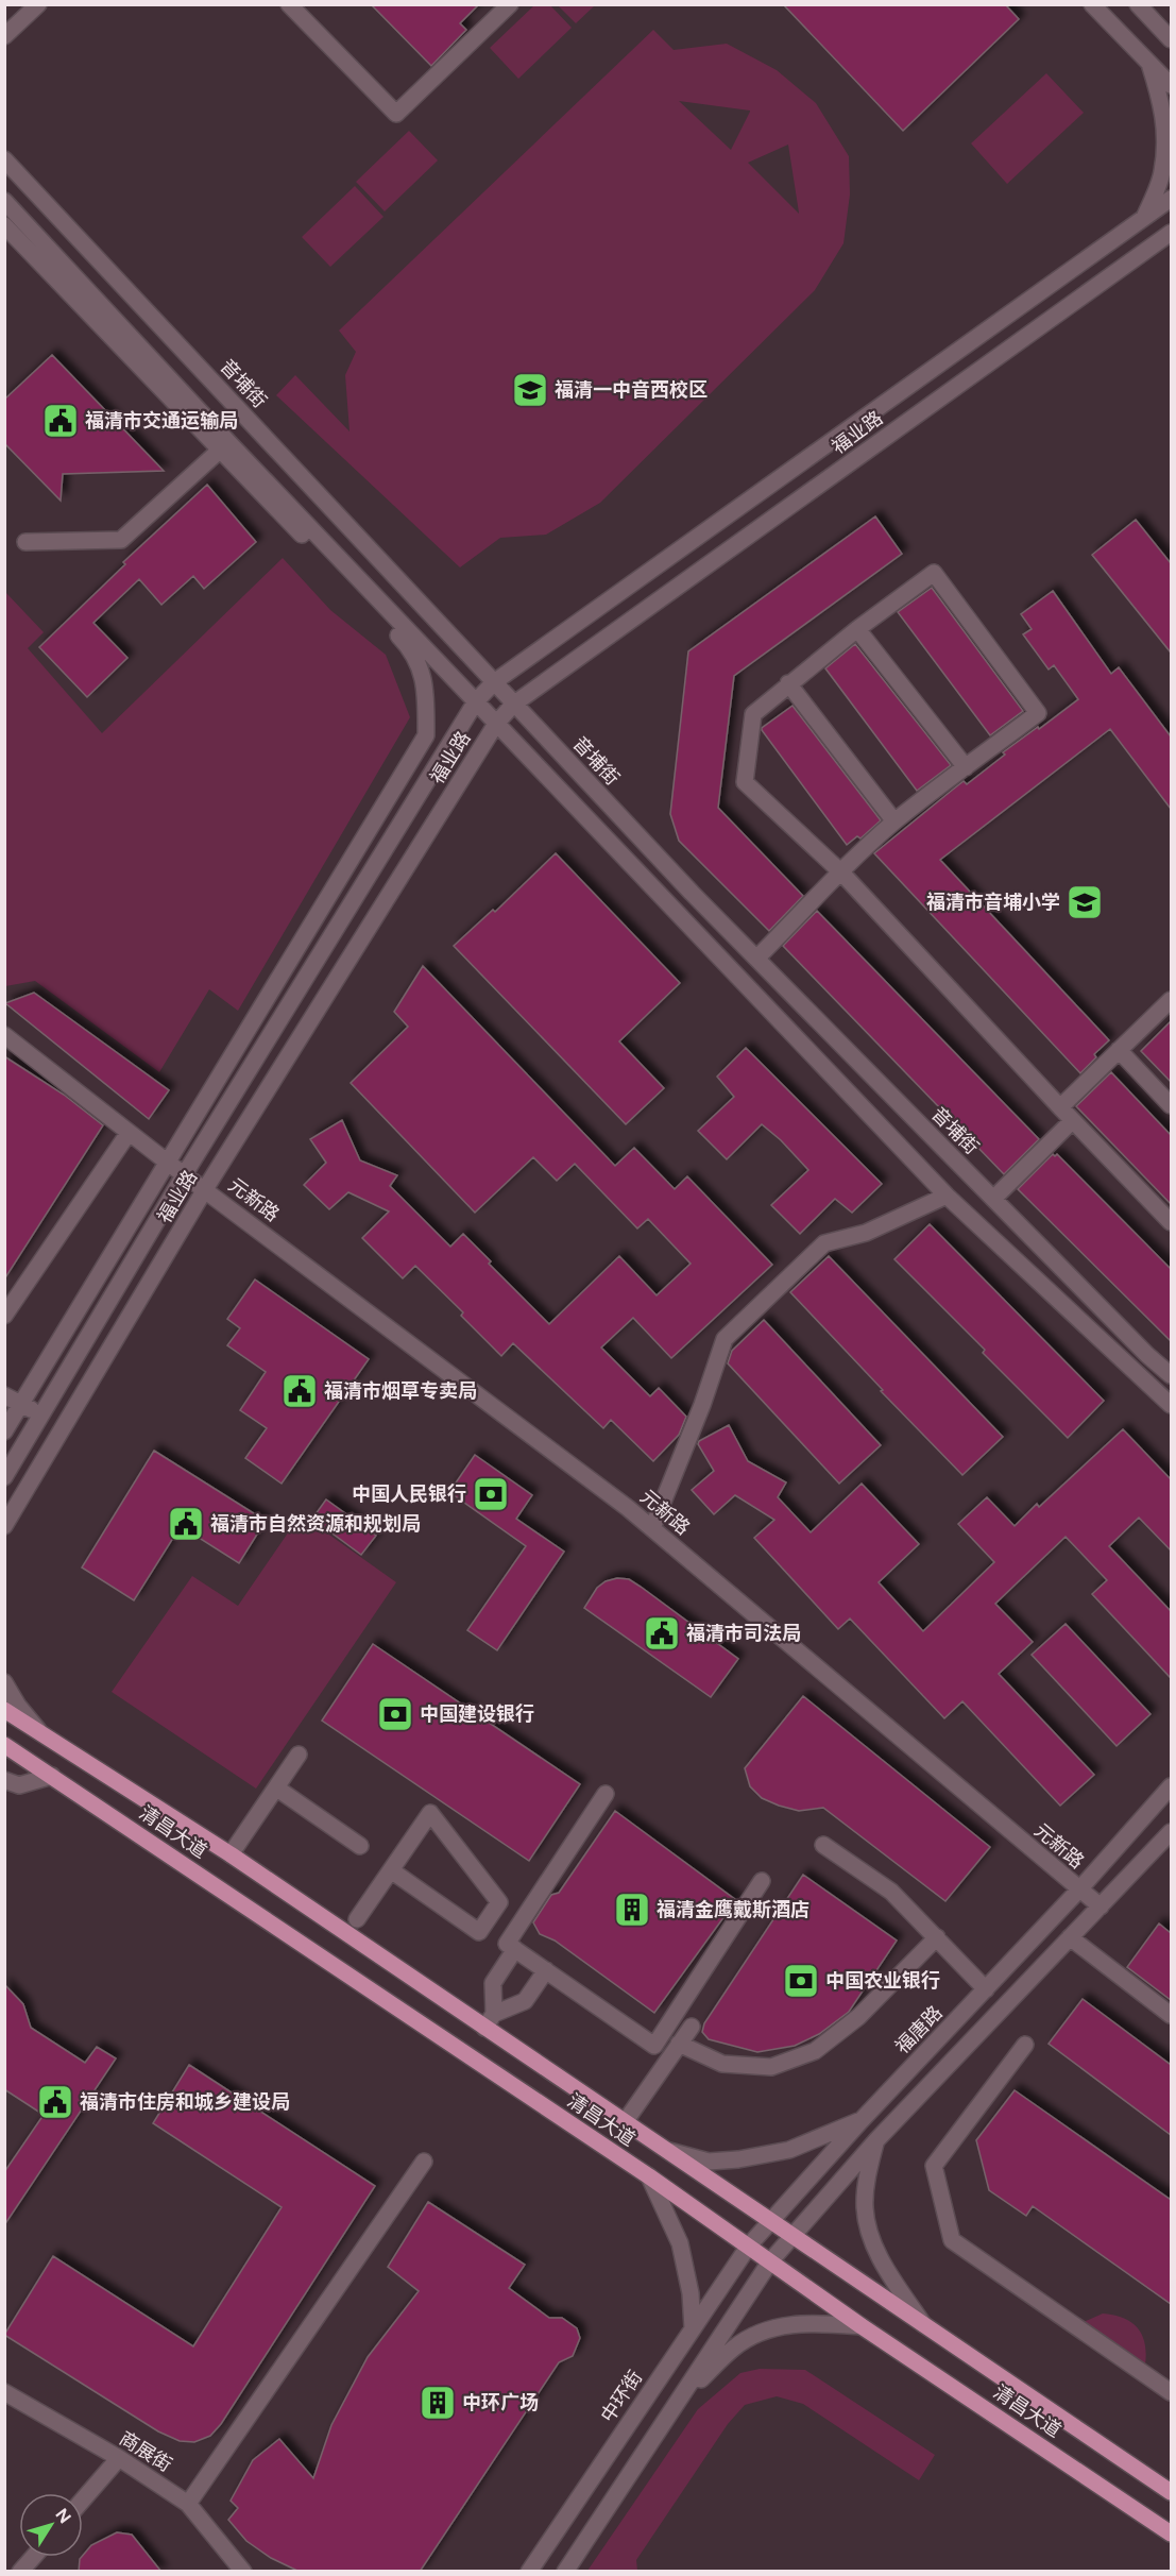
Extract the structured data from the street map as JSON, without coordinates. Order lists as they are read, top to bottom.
{
  "streets": {
    "main road": ["清昌大道"],
    "street": [
      "音埔街",
      "福业路",
      "元新路",
      "福唐路",
      "中环街",
      "商展街"
    ]
  },
  "crossings": [
    ["音埔街", "福业路"],
    ["福业路", "元新路"],
    ["元新路", "福唐路"],
    ["清昌大道", "福唐路"],
    ["清昌大道", "中环街"],
    ["福唐路", "中环街"]
  ],
  "places": {
    "school or university": ["福清一中音西校区", "福清市音埔小学"],
    "public building": [
      "福清市交通运输局",
      "福清市烟草专卖局",
      "福清市自然资源和规划局",
      "福清市司法局",
      "福清市住房和城乡建设局"
    ],
    "bank": ["中国人民银行", "中国建设银行", "中国农业银行"],
    "building": ["福清金鹰戴斯酒店", "中环广场"]
  },
  "north": "top right"
}
